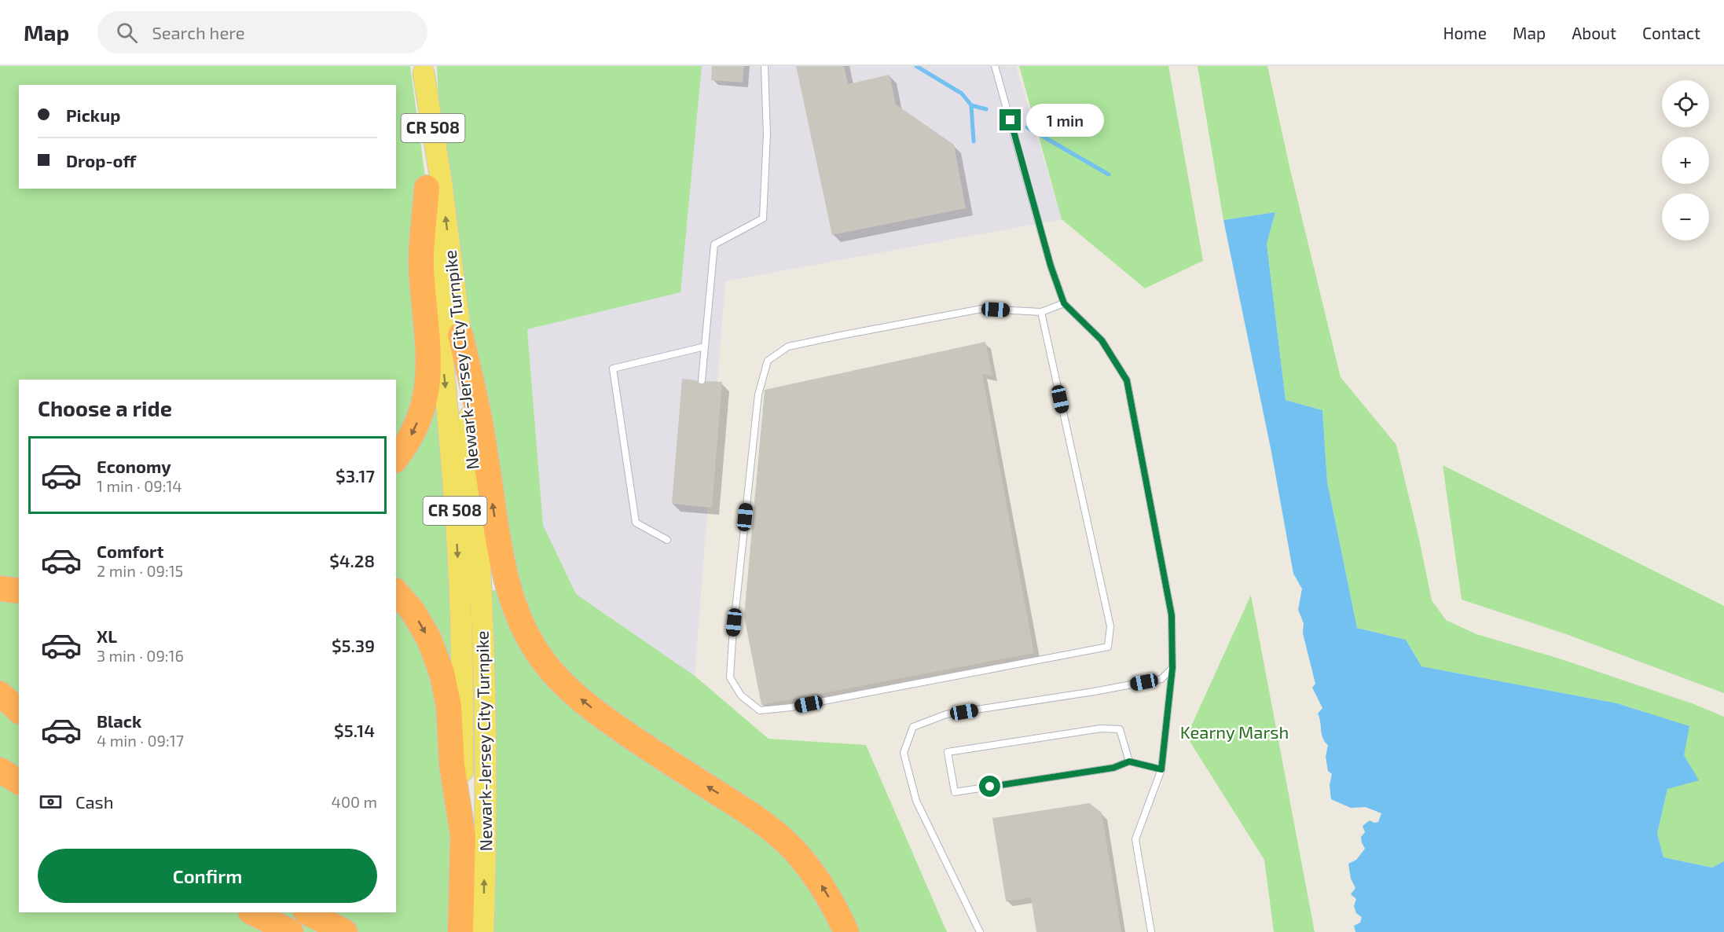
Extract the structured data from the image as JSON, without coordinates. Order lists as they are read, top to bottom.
{
  "streets": {
    "highway": ["CR 508", "Newark-Jersey City Turnpike"]
  },
  "parks": ["Kearny Marsh"],
  "page": {
    "header": "Map",
    "search": "Search here",
    "nav": [
      "Home",
      "Map",
      "About",
      "Contact"
    ],
    "map_buttons": ["+", "−"],
    "banner": ["Pickup", "Drop-off"],
    "bubble": "1 min",
    "heading": "Choose a ride",
    "list": [
      {
        "name": "Economy",
        "note": "1 min · 09:14",
        "value": "$3.17"
      },
      {
        "name": "Comfort",
        "note": "2 min · 09:15",
        "value": "$4.28"
      },
      {
        "name": "XL",
        "note": "3 min · 09:16",
        "value": "$5.39"
      },
      {
        "name": "Black",
        "note": "4 min · 09:17",
        "value": "$5.14"
      }
    ],
    "pay": ["Cash", "400 m"],
    "buttons": "Confirm"
  }
}
